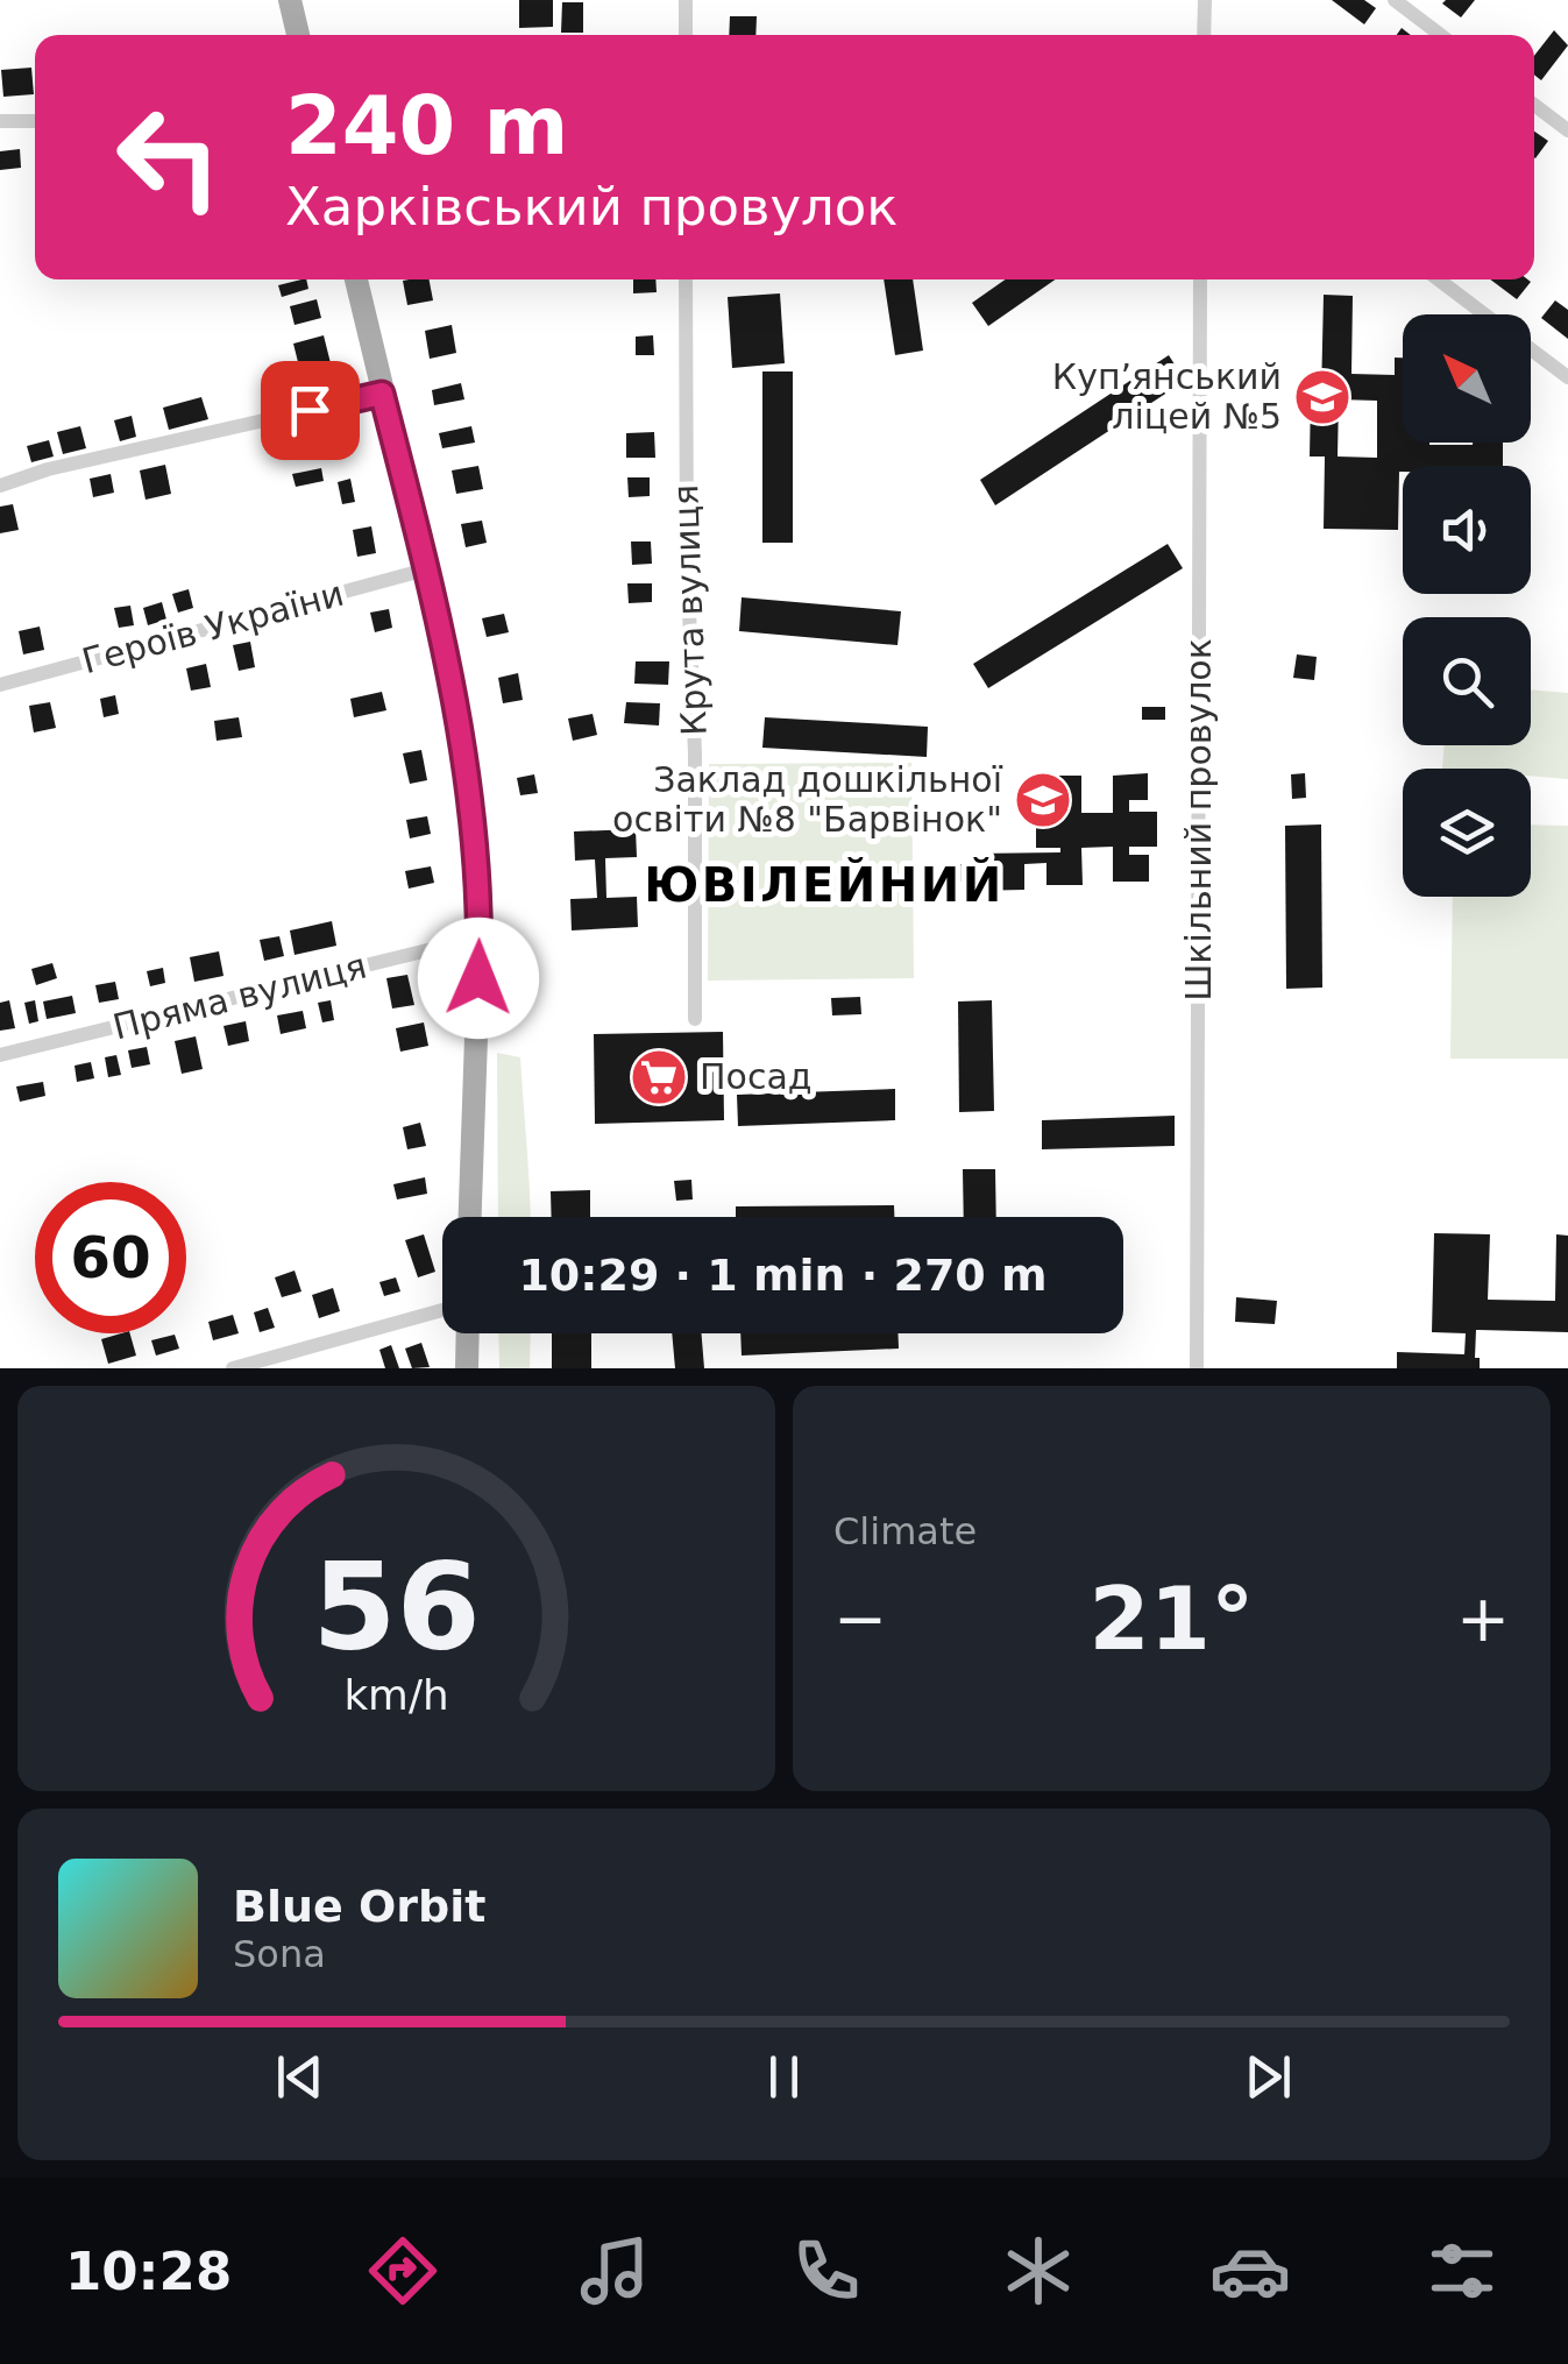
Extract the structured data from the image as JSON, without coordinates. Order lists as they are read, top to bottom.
{
  "streets": {
    "street": [
      "Крута вулиця",
      "Героїв України",
      "Шкільний провулок",
      "Пряма вулиця"
    ]
  },
  "districts": ["ЮВІЛЕЙНИЙ"],
  "places": {
    "school or university": ["Куп’янський ліцей №5", "Заклад дошкільної освіти №8 \"Барвінок\""],
    "supermarket": ["Посад"]
  },
  "north": "top left",
  "page": {
    "turn": ["240 m", "Харківський провулок"],
    "limit": "60",
    "trip": "10:29 · 1 min · 270 m",
    "tile": "Climate",
    "heat": ["−", "21°", "+"],
    "song": ["Blue Orbit", "Sona"],
    "tabs": "10:28",
    "gauge": ["56", "km/h"]
  }
}
